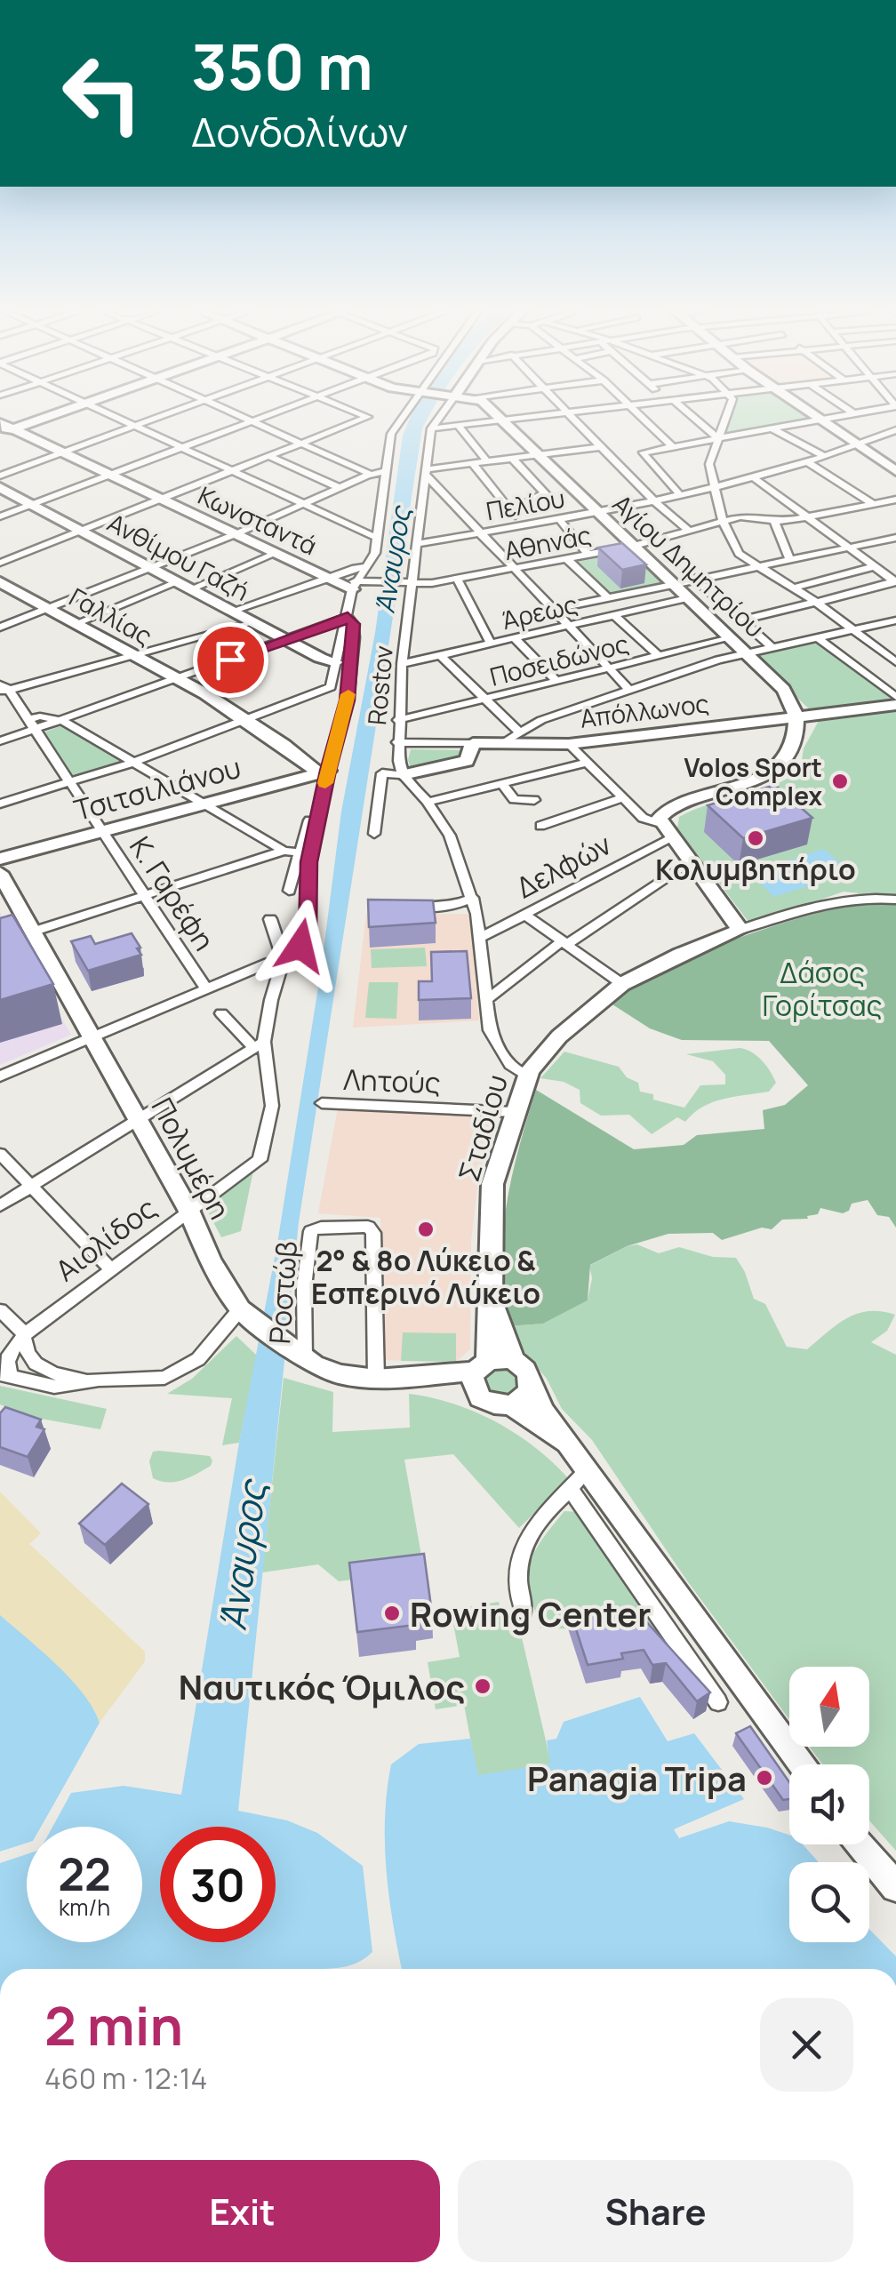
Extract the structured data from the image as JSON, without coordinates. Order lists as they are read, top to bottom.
{
  "streets": {
    "street": [
      "Πελίου",
      "Κωνσταντά",
      "Αθηνάς",
      "Ανθίμου Γαζή",
      "Αγίου Δημητρίου",
      "Άρεως",
      "Γαλλίας",
      "Ποσειδώνος",
      "Rostov",
      "Απόλλωνος",
      "Τσιτσιλιάνου",
      "Δελφών",
      "Κ. Γαρέφη",
      "Λητούς",
      "Σταδίου",
      "Πολυμέρη",
      "Αιολίδος",
      "Ροστώβ"
    ]
  },
  "crossings": [
    ["Πελίου", "Αγίου Δημητρίου"],
    ["Πελίου", "Rostov"],
    ["Κωνσταντά", "Αθηνάς"],
    ["Αθηνάς", "Αγίου Δημητρίου"],
    ["Αθηνάς", "Rostov"],
    ["Αγίου Δημητρίου", "Άρεως"],
    ["Αγίου Δημητρίου", "Ποσειδώνος"],
    ["Αγίου Δημητρίου", "Απόλλωνος"],
    ["Άρεως", "Rostov"],
    ["Γαλλίας", "Τσιτσιλιάνου"],
    ["Ποσειδώνος", "Rostov"],
    ["Rostov", "Απόλλωνος"],
    ["Τσιτσιλιάνου", "Κ. Γαρέφη"],
    ["Λητούς", "Σταδίου"],
    ["Σταδίου", "Πολυμέρη"],
    ["Πολυμέρη", "Αιολίδος"],
    ["Πολυμέρη", "Ροστώβ"]
  ],
  "water": ["Άναυρος"],
  "parks": ["Δάσος Γορίτσας"],
  "places": [
    "Volos Sport Complex",
    "Κολυμβητήριο",
    "2° & 8ο Λύκειο & Εσπερινό Λύκειο",
    "Rowing Center",
    "Ναυτικός Όμιλος",
    "Panagia Tripa"
  ],
  "north": "top",
  "page": {
    "turn": ["350 m", "Δονδολίνων"],
    "speed": "22 km/h",
    "limit": "30",
    "heading": ["2 min", "460 m · 12:14"],
    "buttons": ["Exit", "Share"]
  }
}
